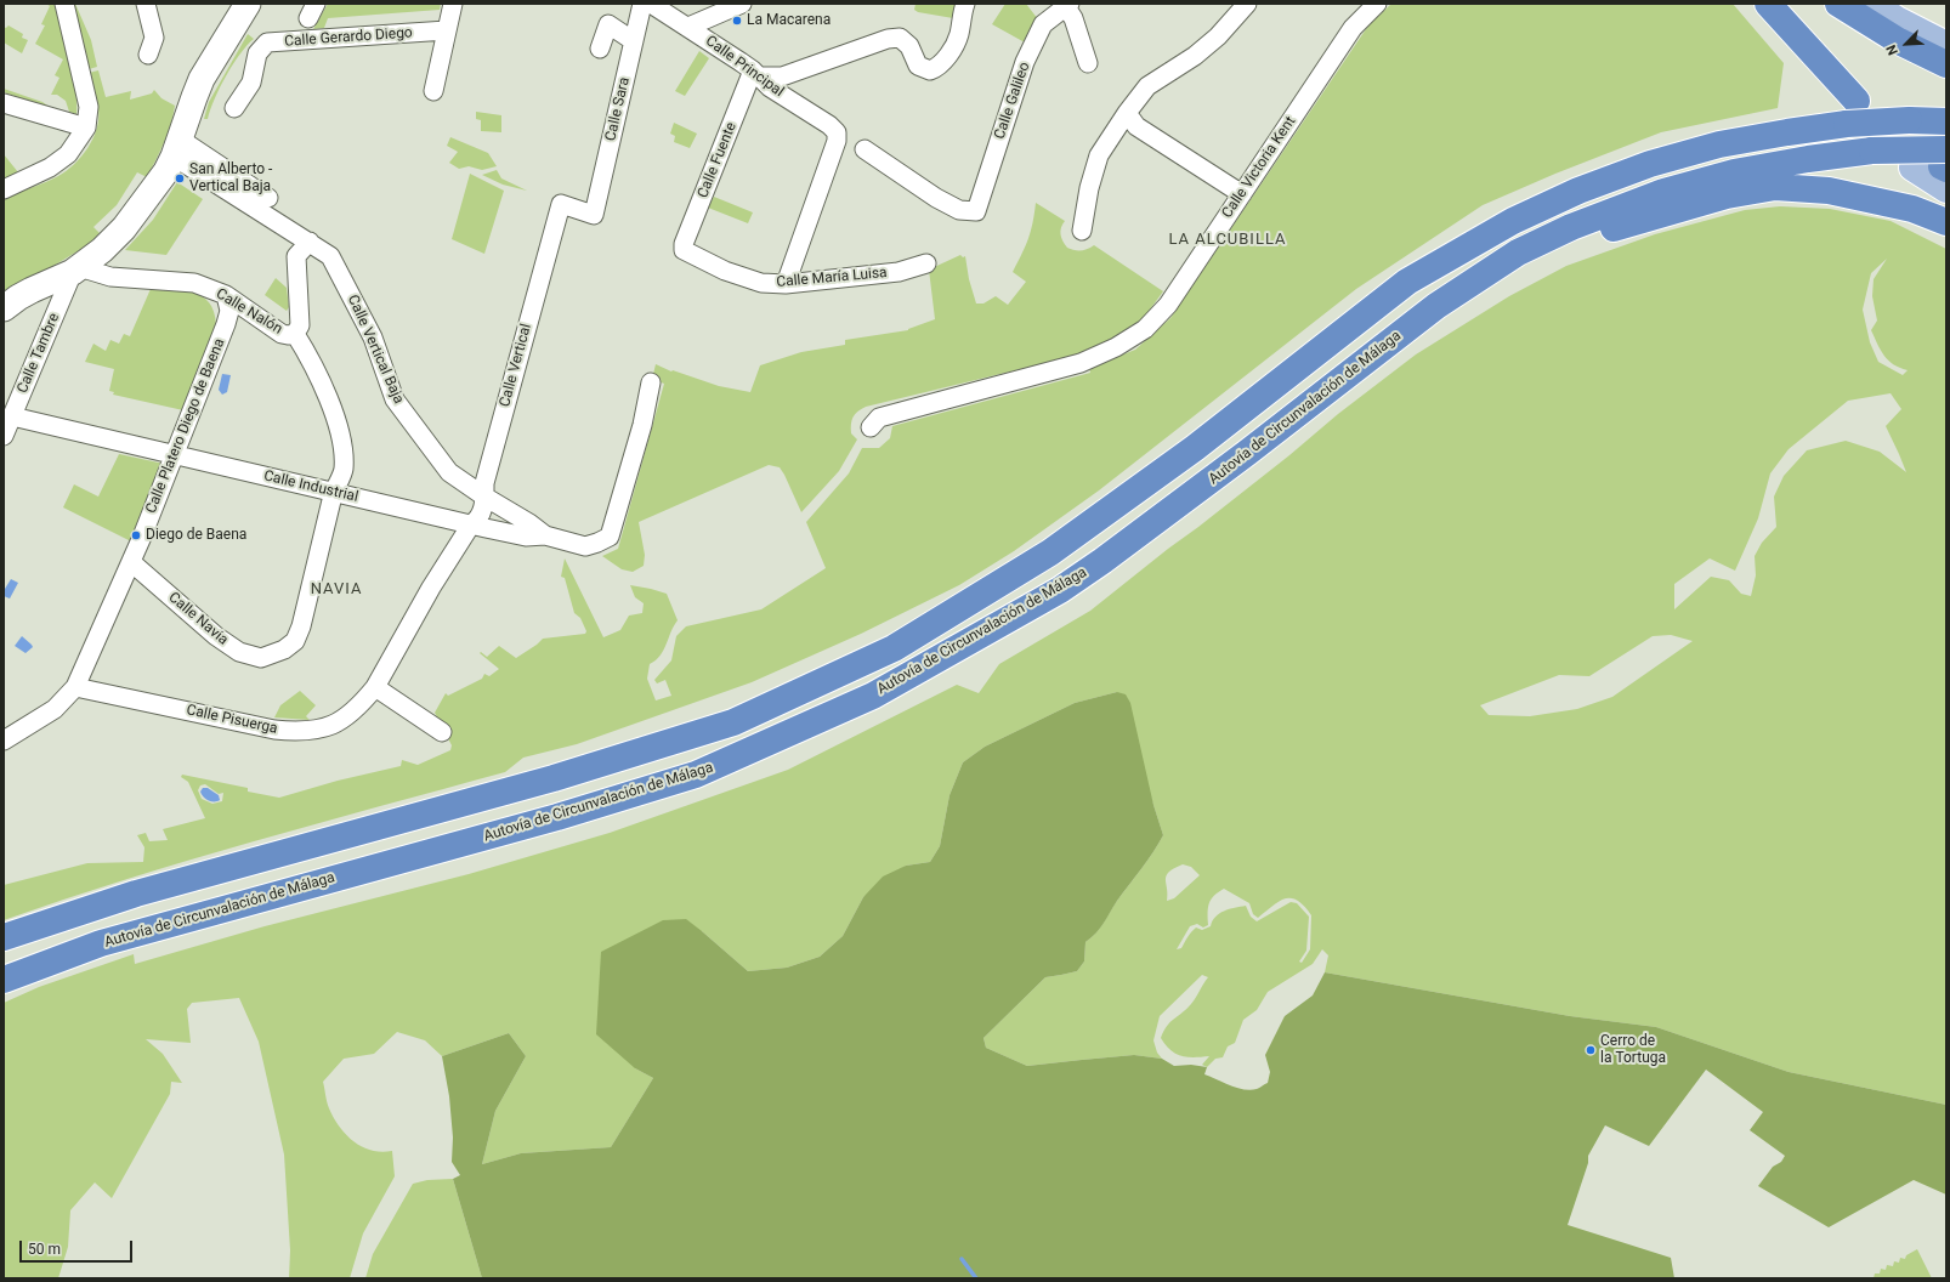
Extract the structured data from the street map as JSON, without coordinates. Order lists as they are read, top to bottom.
{
  "streets": {
    "highway": ["Autovía de Circunvalación de Málaga"],
    "street": [
      "Calle Gerardo Diego",
      "Calle Principal",
      "Calle Galileo",
      "Calle Sara",
      "Calle Fuente",
      "Calle Victoria Kent",
      "Calle María Luisa",
      "Calle Nalón",
      "Calle Vertical Baja",
      "Calle Tambre",
      "Calle Vertical",
      "Calle Platero Diego de Baena",
      "Calle Industrial",
      "Calle Navia",
      "Calle Pisuerga"
    ]
  },
  "crossings": [
    ["Calle Principal", "Calle Fuente"],
    ["Calle Principal", "Calle María Luisa"],
    ["Calle Sara", "Calle Vertical"],
    ["Calle Fuente", "Calle María Luisa"],
    ["Calle Nalón", "Calle Vertical Baja"],
    ["Calle Nalón", "Calle Tambre"],
    ["Calle Nalón", "Calle Platero Diego de Baena"],
    ["Calle Nalón", "Calle Navia"],
    ["Calle Vertical Baja", "Calle Vertical"],
    ["Calle Vertical Baja", "Calle Industrial"],
    ["Calle Tambre", "Calle Industrial"],
    ["Calle Vertical", "Calle Industrial"],
    ["Calle Vertical", "Calle Pisuerga"],
    ["Calle Platero Diego de Baena", "Calle Industrial"],
    ["Calle Platero Diego de Baena", "Calle Navia"],
    ["Calle Platero Diego de Baena", "Calle Pisuerga"],
    ["Calle Industrial", "Calle Navia"],
    ["Calle Industrial", "Calle Pisuerga"]
  ],
  "districts": ["LA ALCUBILLA", "NAVIA"],
  "places": [
    "La Macarena",
    "San Alberto - Vertical Baja",
    "Diego de Baena",
    "Cerro de la Tortuga"
  ],
  "scale_bar": "50 m",
  "north": "bottom left"
}
